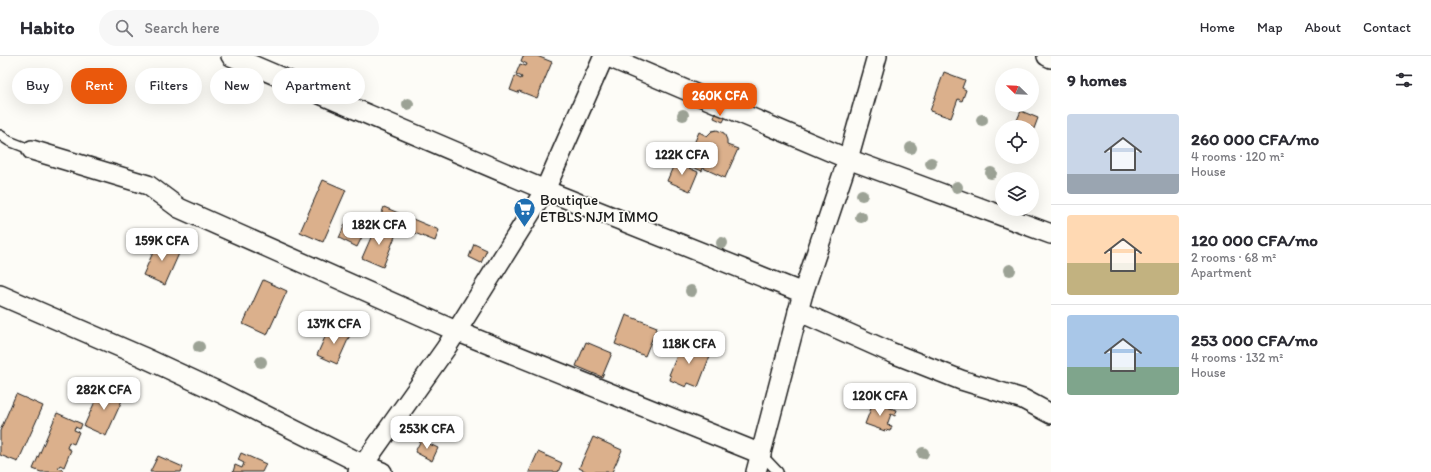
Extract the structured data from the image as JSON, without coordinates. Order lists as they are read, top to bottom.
{
  "places": {
    "supermarket": ["Boutique ETBLS NJM IMMO"]
  },
  "north": "top left",
  "page": {
    "header": "Habito",
    "search": "Search here",
    "nav": [
      "Home",
      "Map",
      "About",
      "Contact"
    ],
    "heading": "9 homes",
    "chip": [
      "Buy",
      "Rent",
      "Filters",
      "New",
      "Apartment"
    ],
    "price": [
      "260K CFA",
      "122K CFA",
      "182K CFA",
      "159K CFA",
      "137K CFA",
      "118K CFA",
      "282K CFA",
      "120K CFA",
      "253K CFA"
    ],
    "list": [
      {
        "name": "260 000 CFA/mo",
        "note": "4 rooms · 120 m² · House"
      },
      {
        "name": "120 000 CFA/mo",
        "note": "2 rooms · 68 m² · Apartment"
      },
      {
        "name": "253 000 CFA/mo",
        "note": "4 rooms · 132 m² · House"
      }
    ]
  }
}
